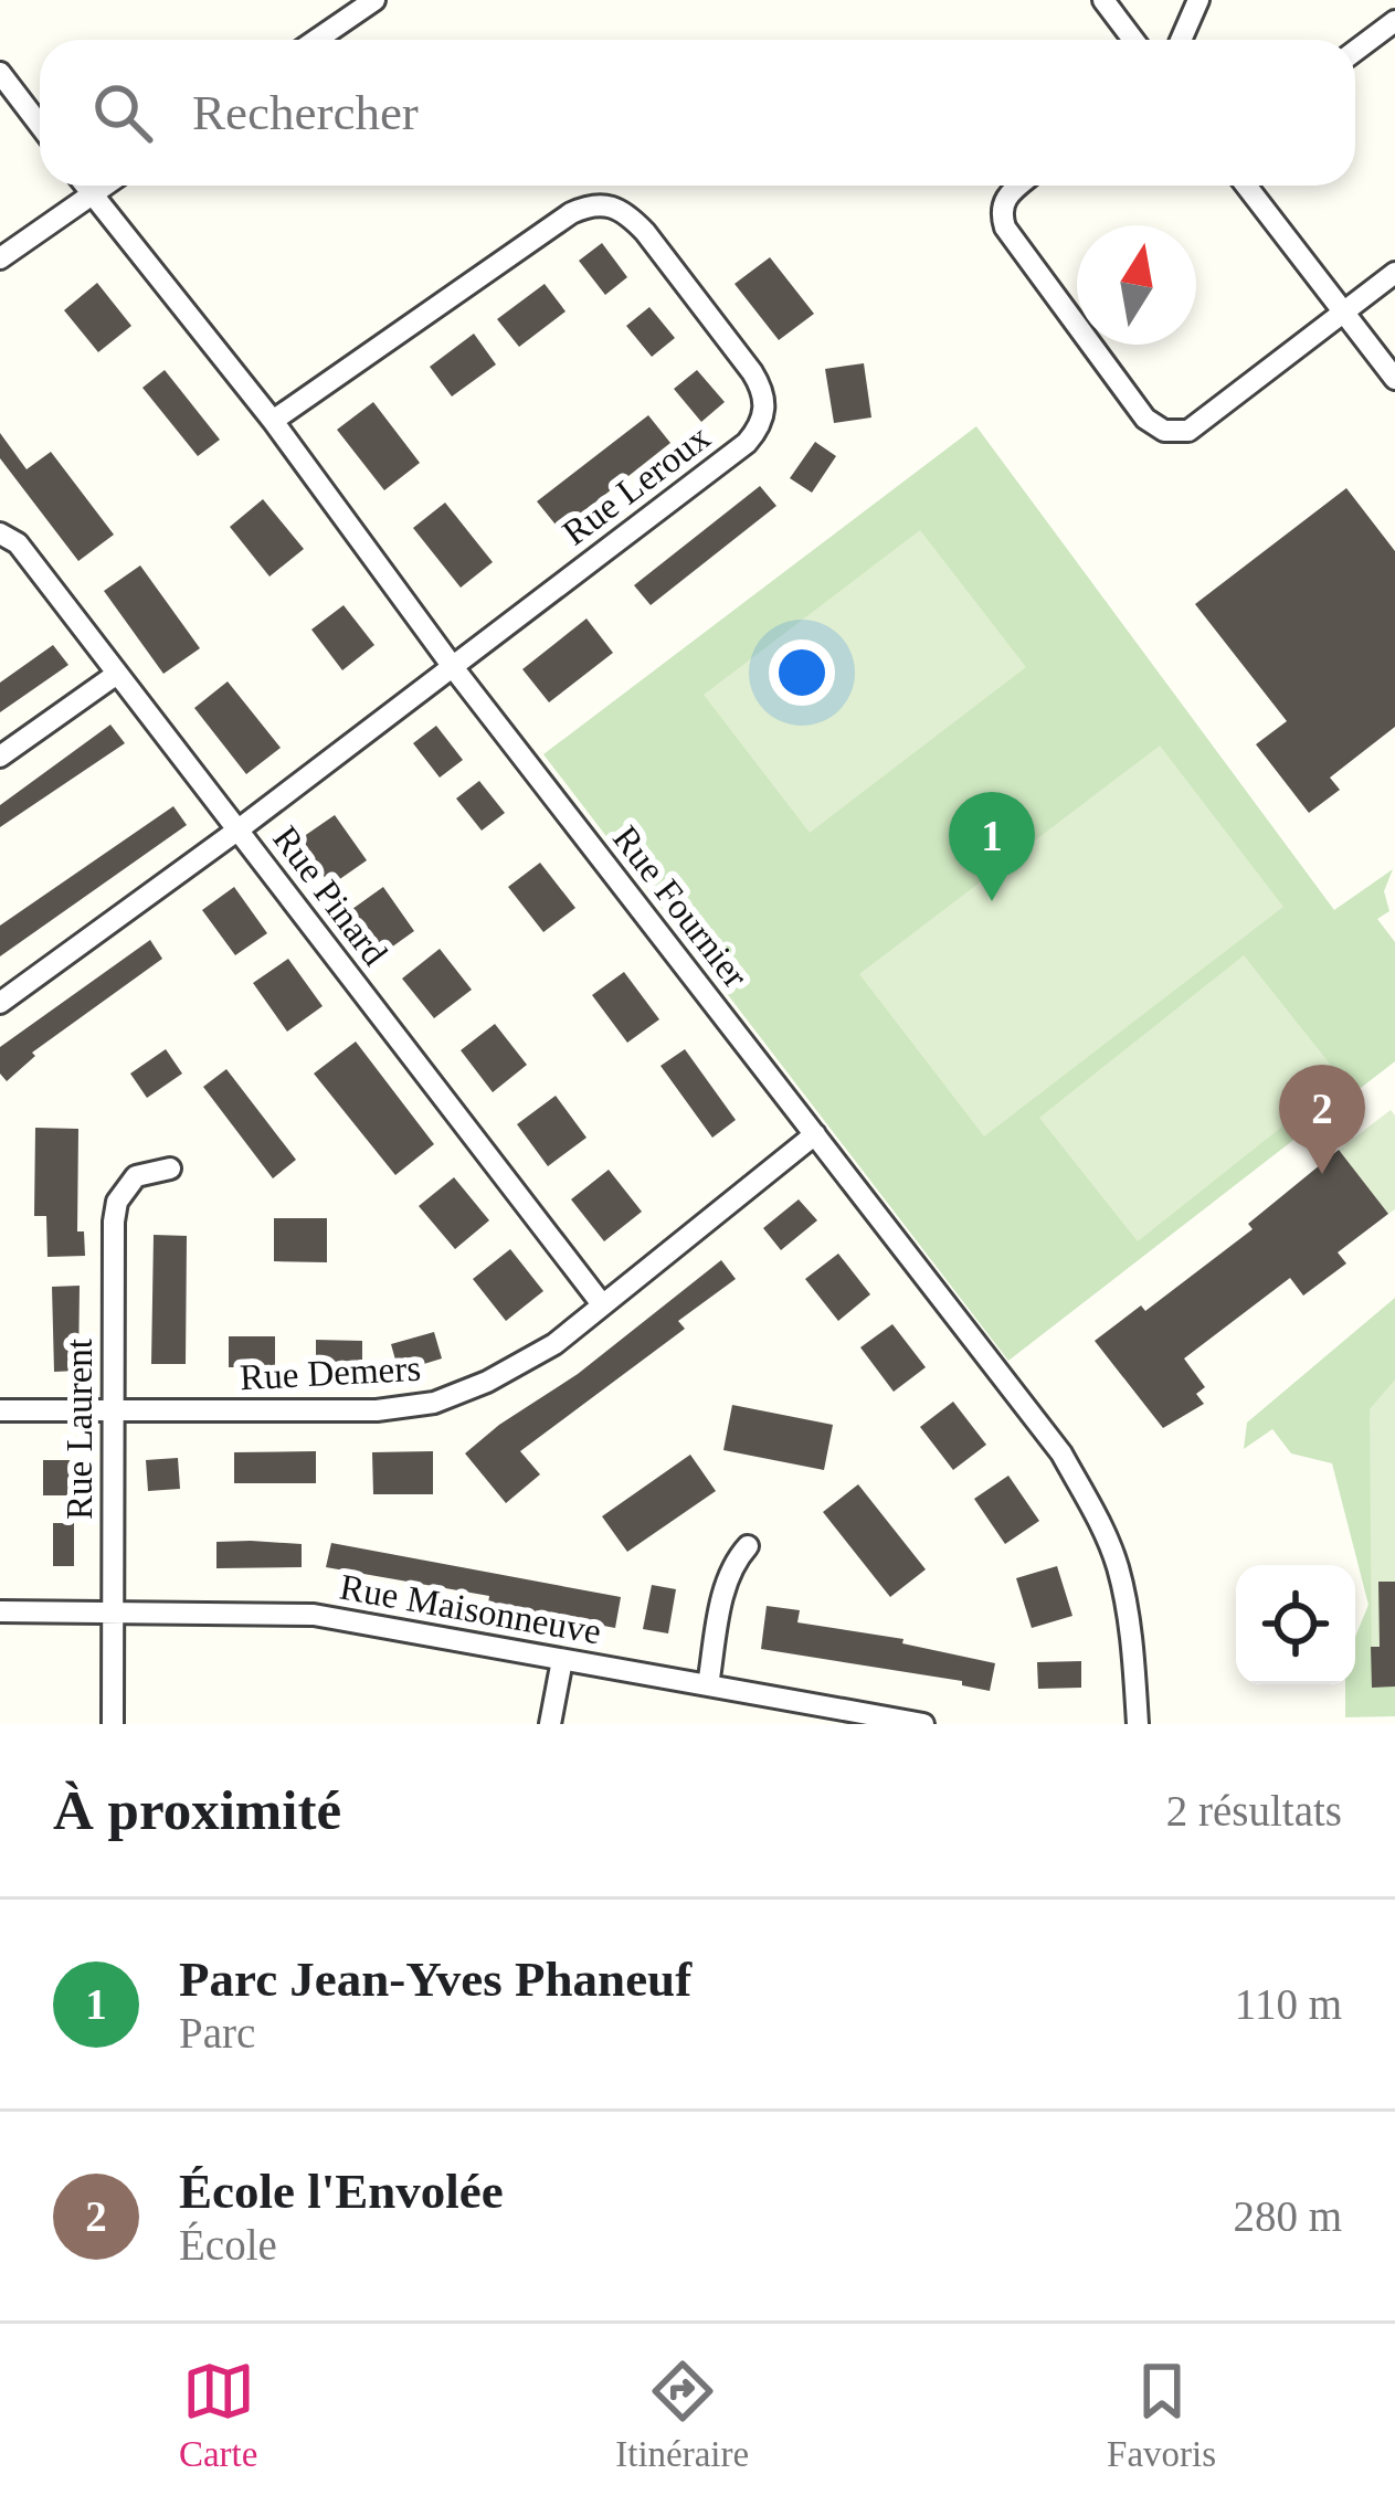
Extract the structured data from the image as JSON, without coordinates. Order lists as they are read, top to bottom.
{
  "streets": {
    "street": [
      "Rue Leroux",
      "Rue Pinard",
      "Rue Fournier",
      "Rue Demers",
      "Rue Laurent",
      "Rue Maisonneuve"
    ]
  },
  "crossings": [
    ["Rue Leroux", "Rue Pinard"],
    ["Rue Leroux", "Rue Fournier"],
    ["Rue Pinard", "Rue Demers"],
    ["Rue Fournier", "Rue Demers"],
    ["Rue Demers", "Rue Laurent"],
    ["Rue Laurent", "Rue Maisonneuve"]
  ],
  "north": "top",
  "page": {
    "search": "Rechercher",
    "pins": ["1", "2"],
    "heading": ["À proximité", "2 résultats"],
    "list": [
      {
        "mark": "1",
        "name": "Parc Jean-Yves Phaneuf",
        "note": "Parc",
        "value": "110 m"
      },
      {
        "mark": "2",
        "name": "École l'Envolée",
        "note": "École",
        "value": "280 m"
      }
    ],
    "nav": ["Carte", "Itinéraire", "Favoris"]
  }
}
